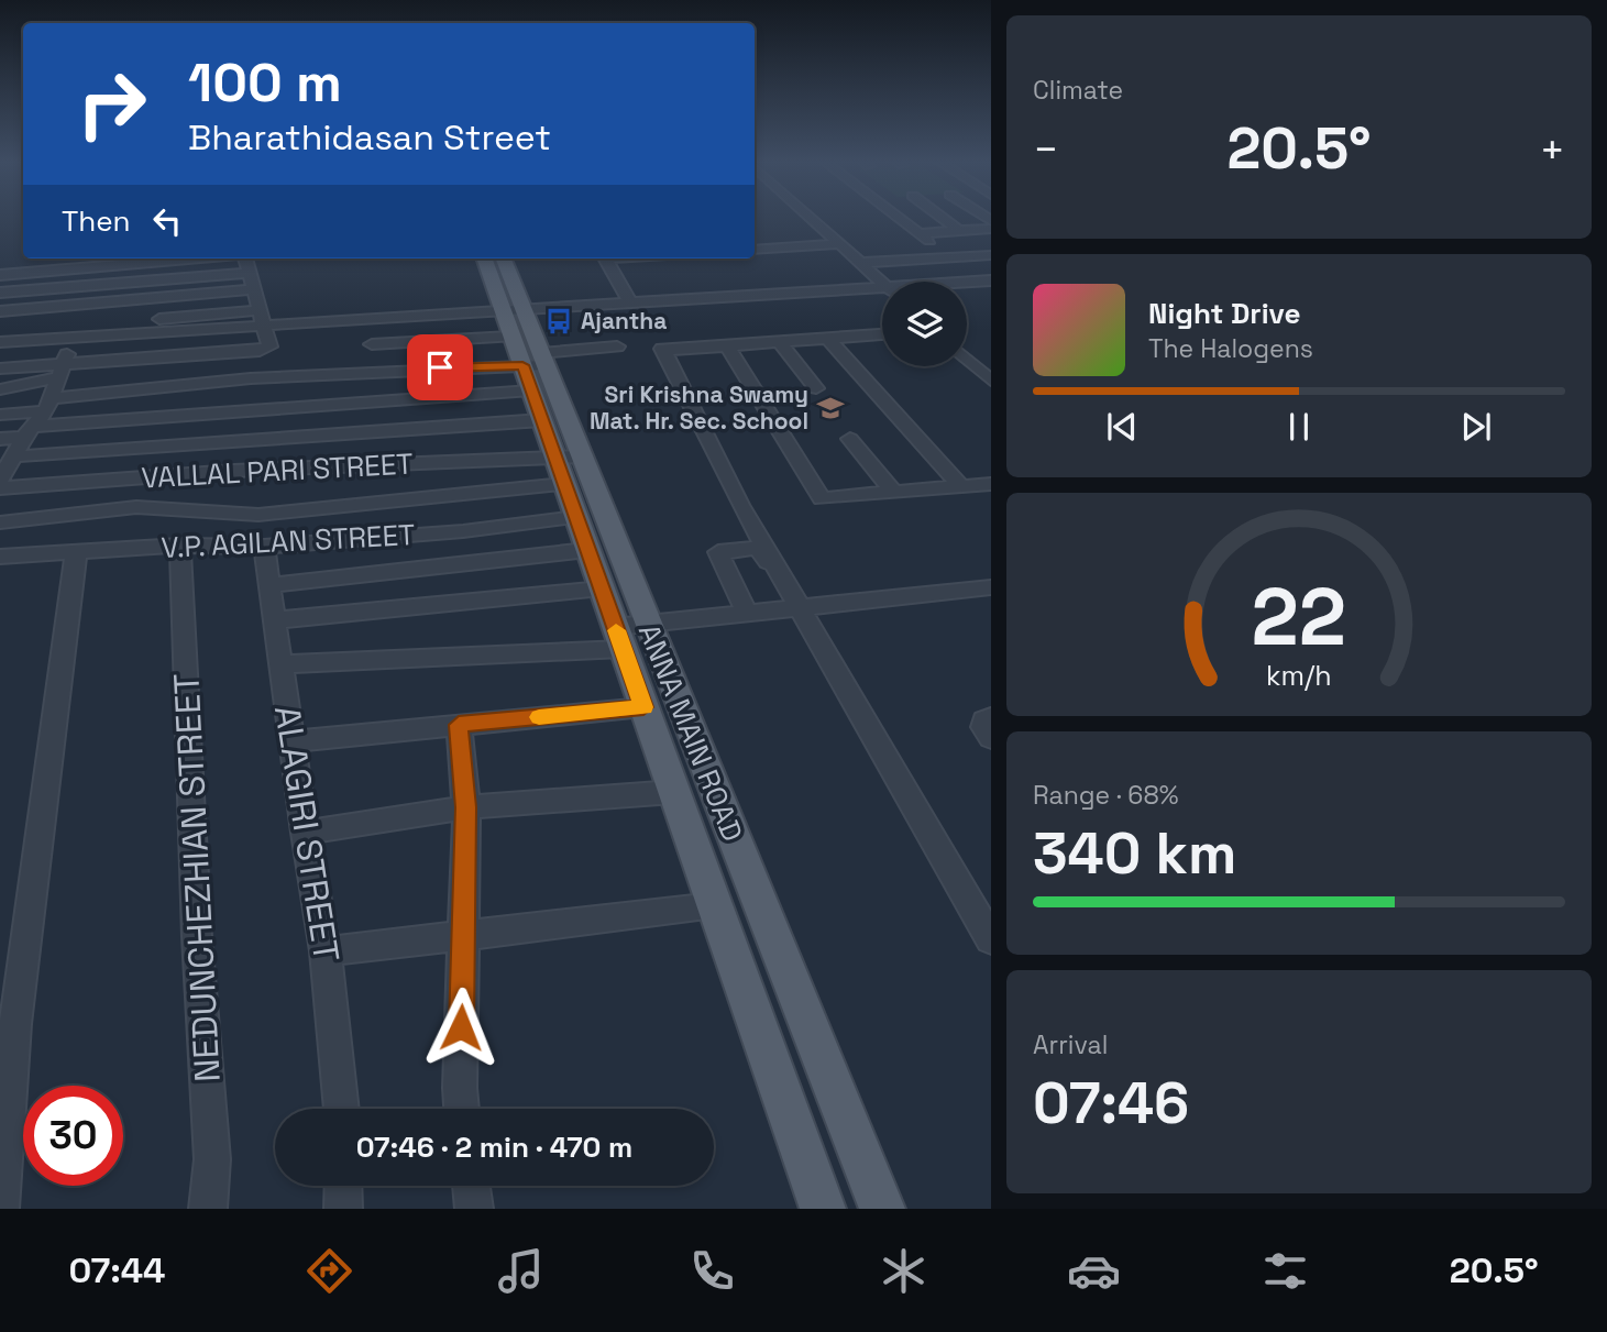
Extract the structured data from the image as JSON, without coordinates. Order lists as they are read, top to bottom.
{
  "streets": {
    "main road": ["ANNA MAIN ROAD"],
    "street": [
      "VALLAL PARI STREET",
      "V.P. AGILAN STREET",
      "ALAGIRI STREET",
      "NEDUNCHEZHIAN STREET"
    ]
  },
  "crossings": [
    ["VALLAL PARI STREET", "ANNA MAIN ROAD"],
    ["V.P. AGILAN STREET", "ANNA MAIN ROAD"],
    ["V.P. AGILAN STREET", "ALAGIRI STREET"],
    ["V.P. AGILAN STREET", "NEDUNCHEZHIAN STREET"]
  ],
  "places": {
    "bus stop": ["Ajantha"],
    "school or university": ["Sri Krishna Swamy Mat. Hr. Sec. School"]
  },
  "page": {
    "tile": [
      "Climate",
      ["Range · 68%", "340 km"],
      ["Arrival", "07:46"]
    ],
    "turn": ["100 m", "Bharathidasan Street"],
    "heat": ["−", "20.5°", "+"],
    "then": "Then",
    "song": ["Night Drive", "The Halogens"],
    "limit": "30",
    "trip": "07:46 · 2 min · 470 m",
    "tabs": ["07:44", "20.5°"],
    "gauge": ["22", "km/h"]
  }
}
